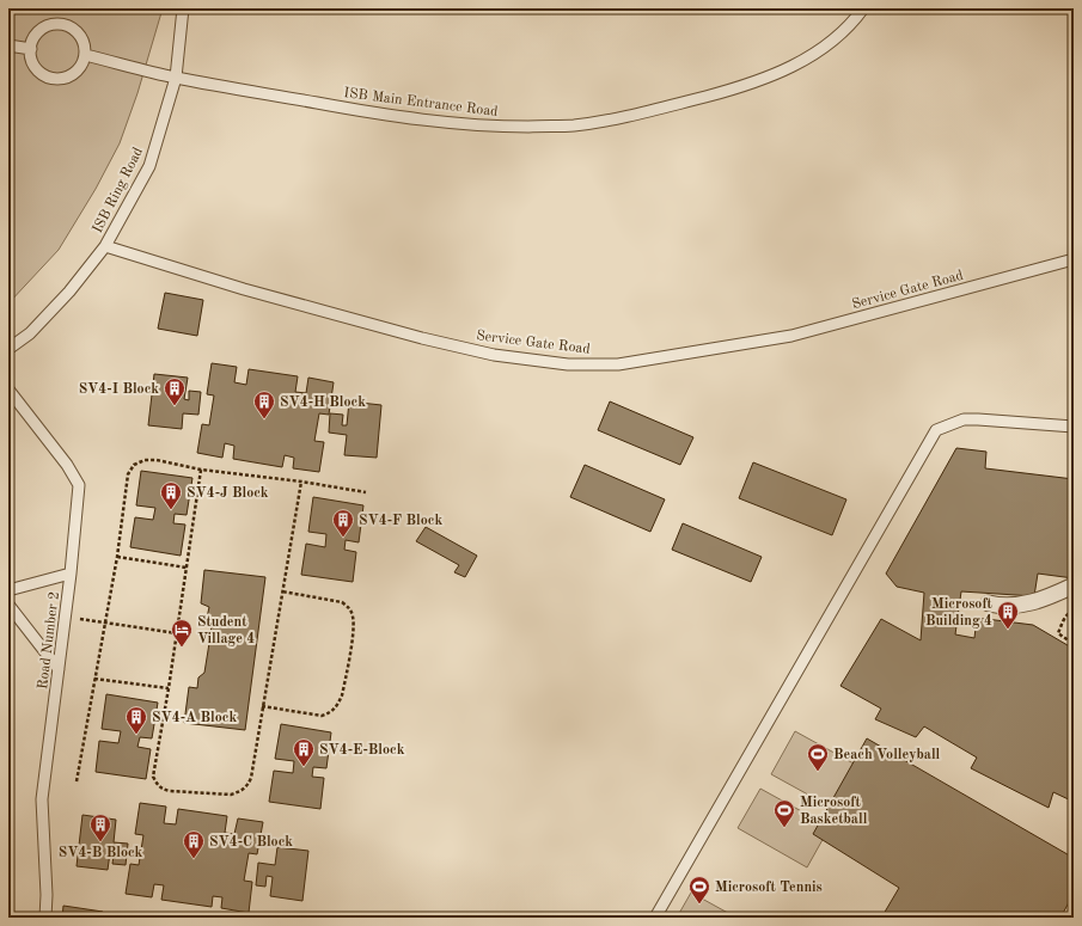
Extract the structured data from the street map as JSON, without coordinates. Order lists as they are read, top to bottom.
{
  "streets": {
    "lane": [
      "ISB Main Entrance Road",
      "ISB Ring Road",
      "Service Gate Road",
      "Road Number 2"
    ]
  },
  "crossings": [
    ["ISB Main Entrance Road", "ISB Ring Road"],
    ["ISB Ring Road", "Service Gate Road"]
  ],
  "places": {
    "building": [
      "SV4-I Block",
      "SV4-H Block",
      "SV4-J Block",
      "SV4-F Block",
      "Microsoft Building 4",
      "SV4-A Block",
      "SV4-E-Block",
      "SV4-B Block",
      "SV4-C Block"
    ],
    "hotel": ["Student Village 4"],
    "sports": ["Beach Volleyball", "Microsoft Basketball", "Microsoft Tennis"]
  }
}
